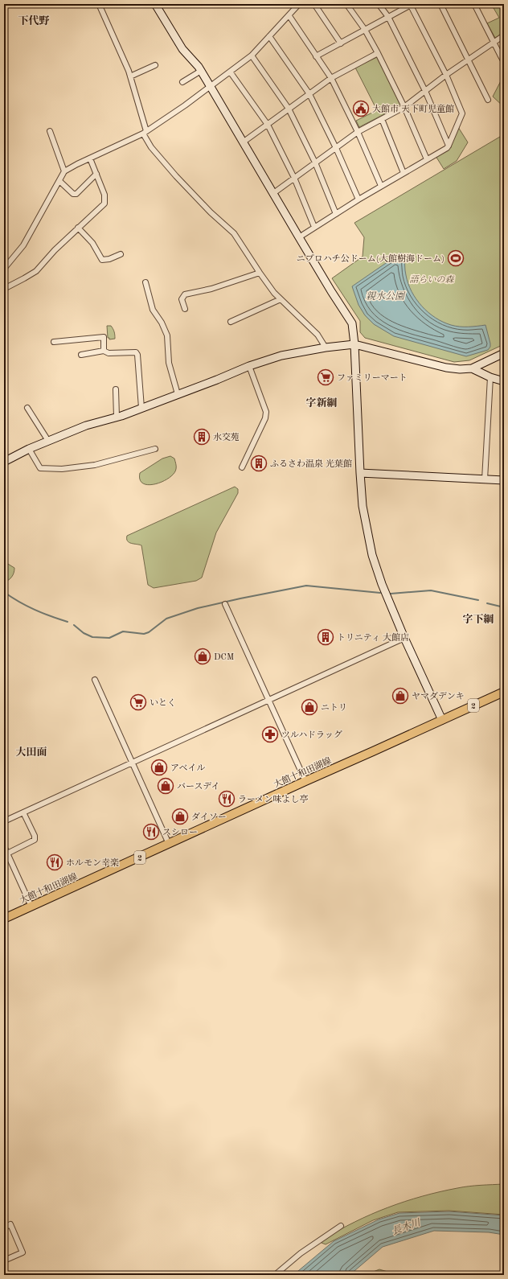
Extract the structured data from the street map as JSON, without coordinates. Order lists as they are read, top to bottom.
{
  "streets": {
    "main road": ["2", "大館十和田湖線"]
  },
  "districts": [
    "下代野",
    "字新綱",
    "字下綱",
    "大田面"
  ],
  "water": ["親水公園", "長木川"],
  "parks": ["語らいの森"],
  "places": {
    "public building": ["大館市 天下町児童館"],
    "sports": ["ニプロハチ公ドーム(大館樹海ドーム)"],
    "supermarket": ["ファミリーマート", "いとく"],
    "building": ["水交苑", "ふるさわ温泉 光葉館", "トリニティ 大館店"],
    "shop": [
      "DCM",
      "ヤマダデンキ",
      "ニトリ",
      "アベイル",
      "バースデイ",
      "ダイソー"
    ],
    "pharmacy": ["ツルハドラッグ"],
    "restaurant": ["ラーメン味よし亭", "スシロー", "ホルモン幸楽"]
  }
}
